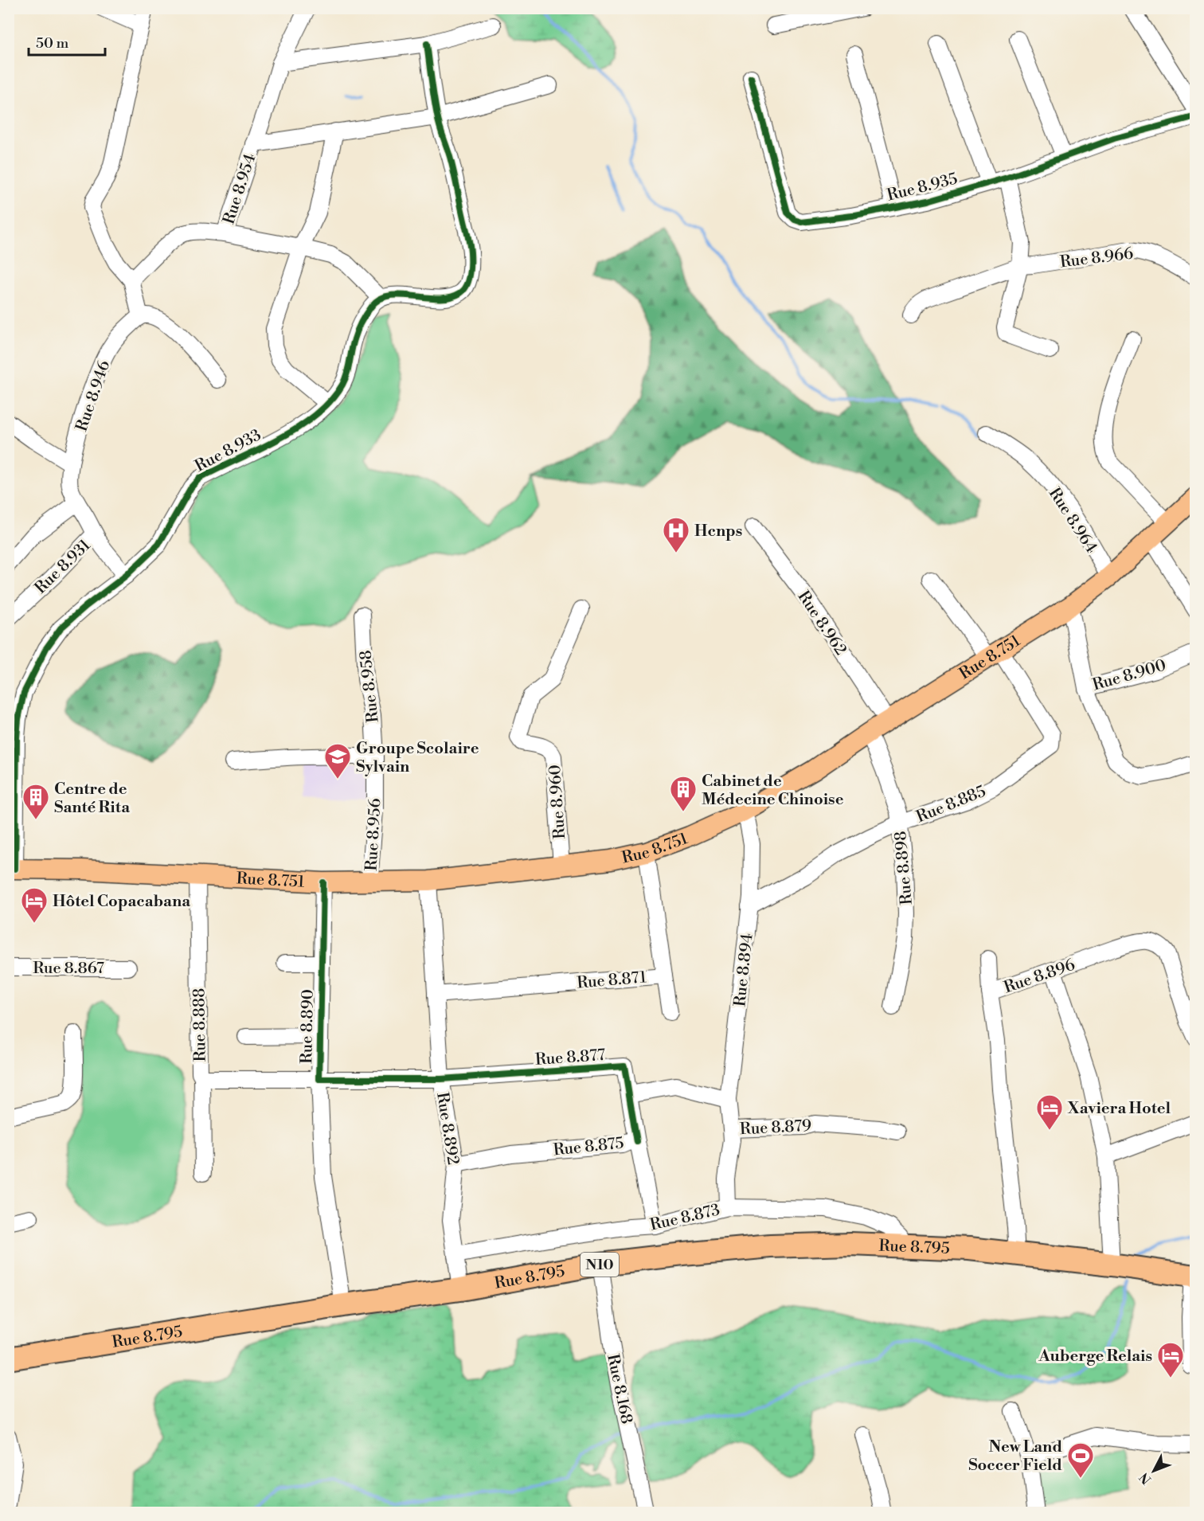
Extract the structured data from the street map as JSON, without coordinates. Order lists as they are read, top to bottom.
{
  "streets": {
    "highway": ["Rue 8.795", "N10"],
    "main road": ["Rue 8.751"],
    "street": [
      "Rue 8.935",
      "Rue 8.954",
      "Rue 8.966",
      "Rue 8.946",
      "Rue 8.933",
      "Rue 8.964",
      "Rue 8.931",
      "Rue 8.962",
      "Rue 8.900",
      "Rue 8.958",
      "Rue 8.960",
      "Rue 8.885",
      "Rue 8.956",
      "Rue 8.898",
      "Rue 8.867",
      "Rue 8.894",
      "Rue 8.896",
      "Rue 8.871",
      "Rue 8.888",
      "Rue 8.890",
      "Rue 8.877",
      "Rue 8.879",
      "Rue 8.892",
      "Rue 8.875",
      "Rue 8.873",
      "Rue 8.168"
    ]
  },
  "crossings": [
    ["Rue 8.954", "Rue 8.933"],
    ["Rue 8.946", "Rue 8.933"],
    ["Rue 8.946", "Rue 8.931"],
    ["Rue 8.933", "Rue 8.751"],
    ["Rue 8.964", "Rue 8.751"],
    ["Rue 8.962", "Rue 8.751"],
    ["Rue 8.751", "Rue 8.900"],
    ["Rue 8.751", "Rue 8.960"],
    ["Rue 8.751", "Rue 8.885"],
    ["Rue 8.751", "Rue 8.956"],
    ["Rue 8.751", "Rue 8.898"],
    ["Rue 8.751", "Rue 8.894"],
    ["Rue 8.751", "Rue 8.871"],
    ["Rue 8.751", "Rue 8.888"],
    ["Rue 8.751", "Rue 8.890"],
    ["Rue 8.751", "Rue 8.892"],
    ["Rue 8.958", "Rue 8.956"],
    ["Rue 8.885", "Rue 8.898"],
    ["Rue 8.885", "Rue 8.894"],
    ["Rue 8.894", "Rue 8.879"],
    ["Rue 8.896", "Rue 8.795"],
    ["Rue 8.871", "Rue 8.892"],
    ["Rue 8.890", "Rue 8.877"],
    ["Rue 8.890", "Rue 8.892"],
    ["Rue 8.877", "Rue 8.892"],
    ["Rue 8.877", "Rue 8.875"],
    ["Rue 8.879", "Rue 8.873"],
    ["Rue 8.892", "Rue 8.875"],
    ["Rue 8.892", "Rue 8.873"],
    ["Rue 8.892", "Rue 8.795"],
    ["Rue 8.875", "Rue 8.873"],
    ["Rue 8.873", "Rue 8.795"],
    ["Rue 8.795", "Rue 8.168"]
  ],
  "places": {
    "hospital": ["Hcnps"],
    "school or university": ["Groupe Scolaire Sylvain"],
    "building": ["Cabinet de Médecine Chinoise", "Centre de Santé Rita"],
    "hotel": ["Hôtel Copacabana", "Xaviera Hotel", "Auberge Relais"],
    "sports": ["New Land Soccer Field"]
  },
  "scale_bar": "50 m",
  "north": "bottom left"
}
